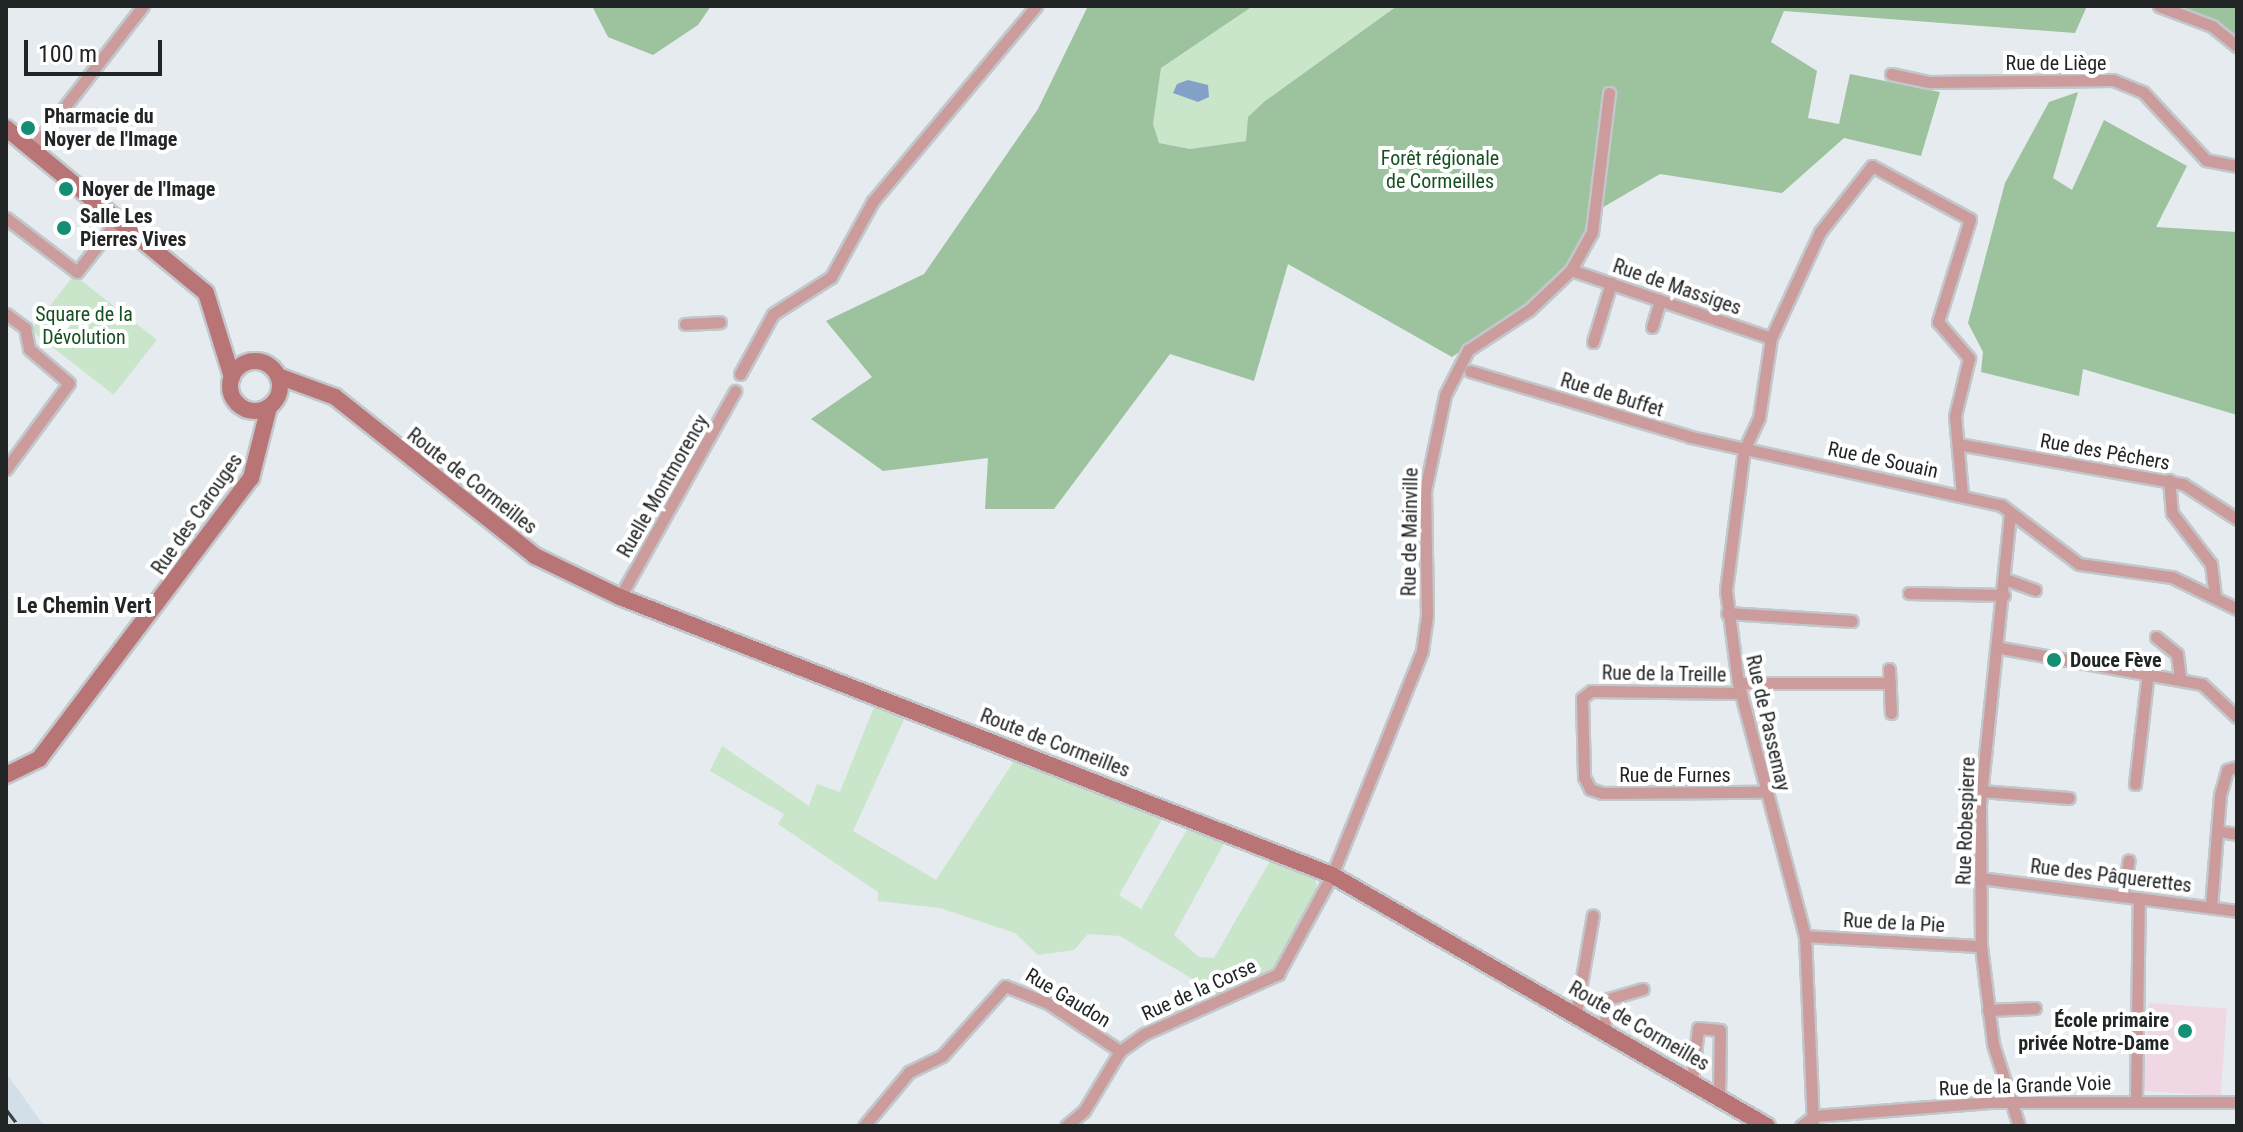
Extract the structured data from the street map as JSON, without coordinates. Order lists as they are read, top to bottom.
{
  "streets": {
    "main road": ["Route de Cormeilles", "Rue des Carouges"],
    "street": [
      "Rue de Liège",
      "Rue de Massiges",
      "Rue de Buffet",
      "Rue des Pêchers",
      "Rue de Souain",
      "Ruelle Montmorency",
      "Rue de Mainville",
      "Rue de la Treille",
      "Rue de Passemay",
      "Rue de Furnes",
      "Rue Robespierre",
      "Rue des Pâquerettes",
      "Rue de la Pie",
      "Rue de la Corse",
      "Rue Gaudon",
      "Rue de la Grande Voie"
    ]
  },
  "crossings": [
    ["Rue de Massiges", "Rue de Mainville"],
    ["Rue de Massiges", "Rue de Passemay"],
    ["Rue de Buffet", "Rue de Souain"],
    ["Rue de Buffet", "Rue de Passemay"],
    ["Rue des Pêchers", "Rue de Passemay"],
    ["Rue de Souain", "Rue de Passemay"],
    ["Rue de Souain", "Rue Robespierre"],
    ["Route de Cormeilles", "Ruelle Montmorency"],
    ["Route de Cormeilles", "Rue de Mainville"],
    ["Route de Cormeilles", "Rue de la Corse"],
    ["Rue de Mainville", "Rue de la Corse"],
    ["Rue de la Treille", "Rue de Passemay"],
    ["Rue de la Treille", "Rue de Furnes"],
    ["Rue de Passemay", "Rue de Furnes"],
    ["Rue de Passemay", "Rue de la Pie"],
    ["Rue de Passemay", "Rue de la Grande Voie"],
    ["Rue Robespierre", "Rue des Pâquerettes"],
    ["Rue Robespierre", "Rue de la Pie"],
    ["Rue Robespierre", "Rue de la Grande Voie"],
    ["Rue de la Corse", "Rue Gaudon"]
  ],
  "districts": ["Le Chemin Vert"],
  "parks": ["Forêt régionale de Cormeilles", "Square de la Dévolution"],
  "places": [
    "Pharmacie du Noyer de l'Image",
    "Noyer de l'Image",
    "Salle Les Pierres Vives",
    "Douce Fève",
    "École primaire privée Notre-Dame"
  ],
  "scale_bar": "100 m"
}
